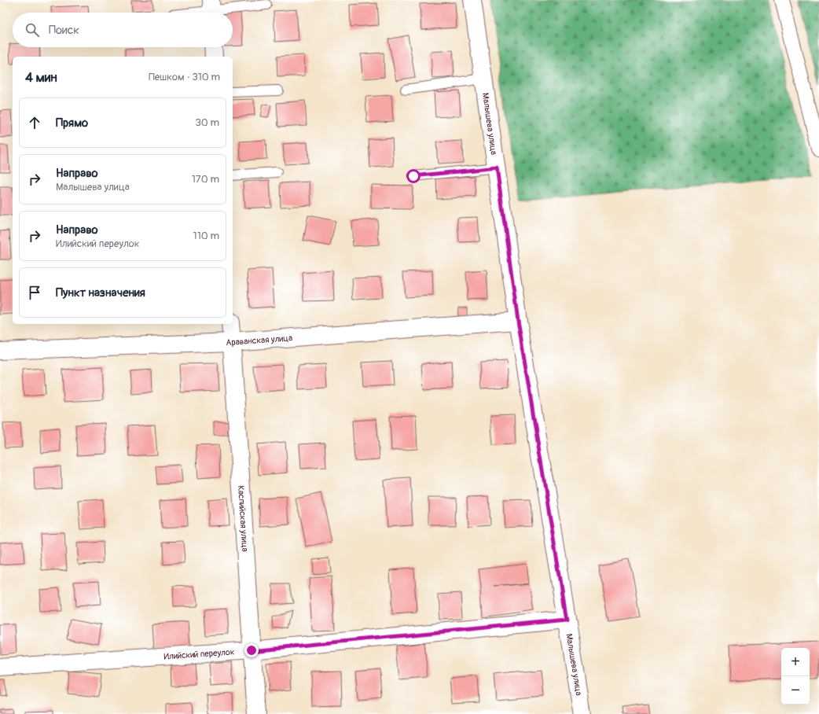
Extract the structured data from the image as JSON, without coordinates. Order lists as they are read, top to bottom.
{
  "streets": {
    "street": [
      "Малышева улица",
      "Араванская улица",
      "Каспийская улица",
      "Илийский переулок"
    ]
  },
  "crossings": [
    ["Малышева улица", "Араванская улица"],
    ["Малышева улица", "Илийский переулок"],
    ["Араванская улица", "Каспийская улица"],
    ["Каспийская улица", "Илийский переулок"]
  ],
  "page": {
    "search": "Поиск",
    "heading": ["4 мин", "Пешком · 310 m"],
    "list": [
      ["Прямо", "30 m"],
      ["Направо", "Малышева улица", "170 m"],
      ["Направо", "Илийский переулок", "110 m"],
      "Пункт назначения"
    ],
    "map_buttons": ["+", "−"]
  }
}
